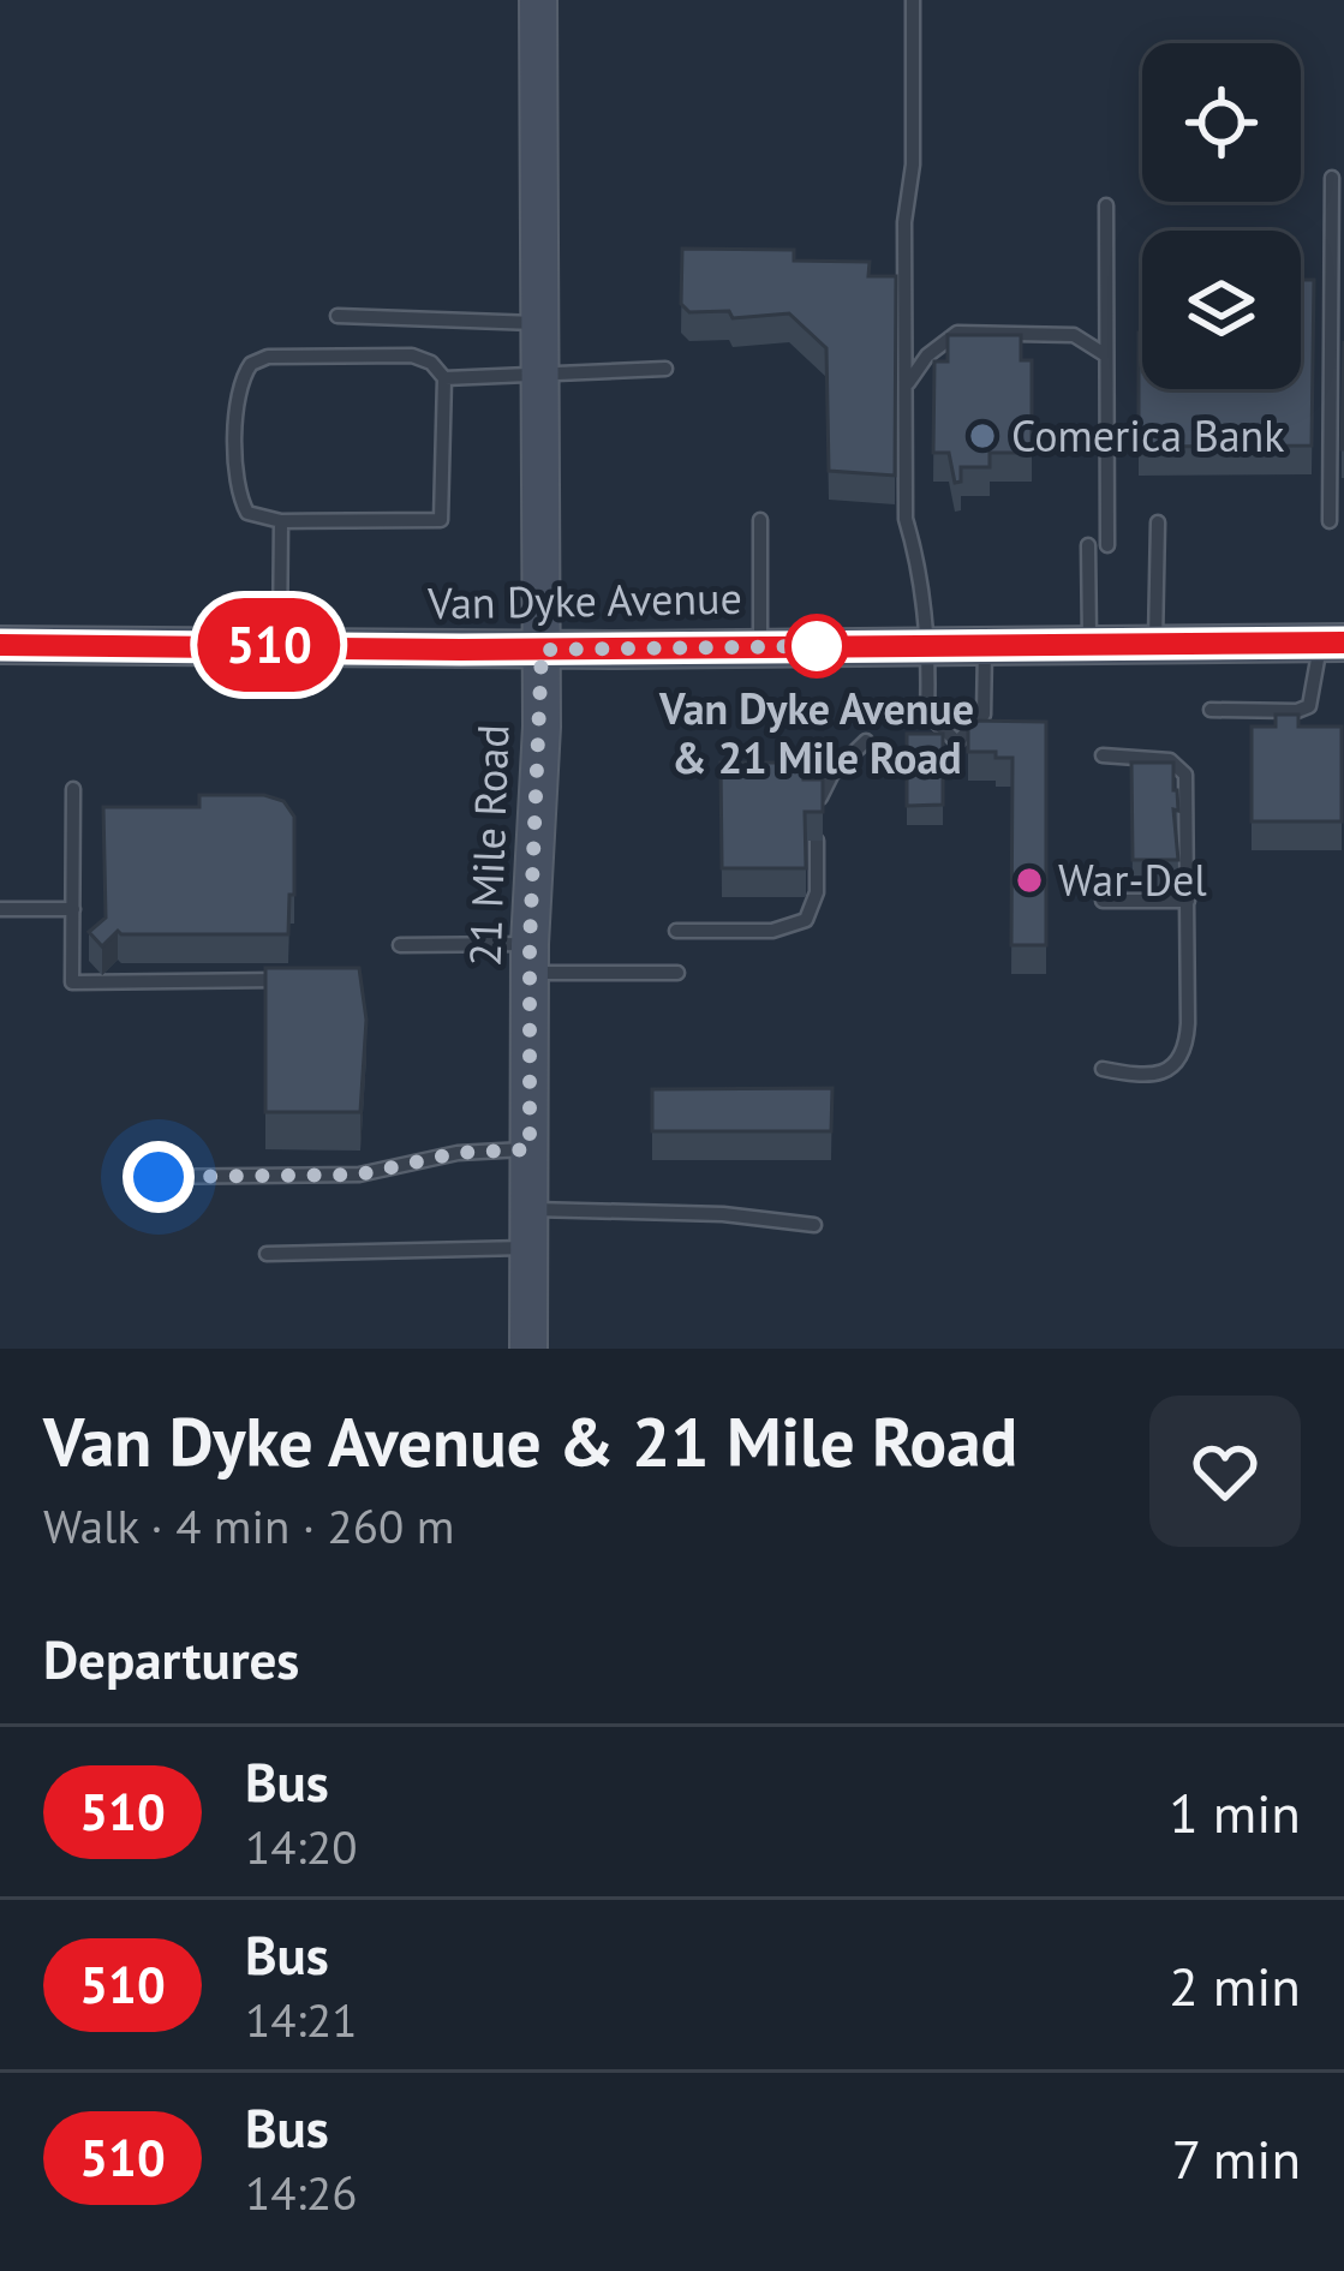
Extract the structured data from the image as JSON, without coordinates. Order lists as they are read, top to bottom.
{
  "streets": {
    "street": ["Van Dyke Avenue", "21 Mile Road"]
  },
  "crossings": [
    ["Van Dyke Avenue", "21 Mile Road"]
  ],
  "places": ["Comerica Bank", "Van Dyke Avenue & 21 Mile Road", "War-Del"],
  "lines": ["bus line 510"],
  "page": {
    "on_map": "510",
    "heading": [
      ["Van Dyke Avenue & 21 Mile Road", "Walk · 4 min · 260 m"],
      "Departures"
    ],
    "list": [
      {
        "mark": "510",
        "name": "Bus",
        "note": "14:20",
        "value": "1 min"
      },
      {
        "mark": "510",
        "name": "Bus",
        "note": "14:21",
        "value": "2 min"
      },
      {
        "mark": "510",
        "name": "Bus",
        "note": "14:26",
        "value": "7 min"
      }
    ]
  }
}
